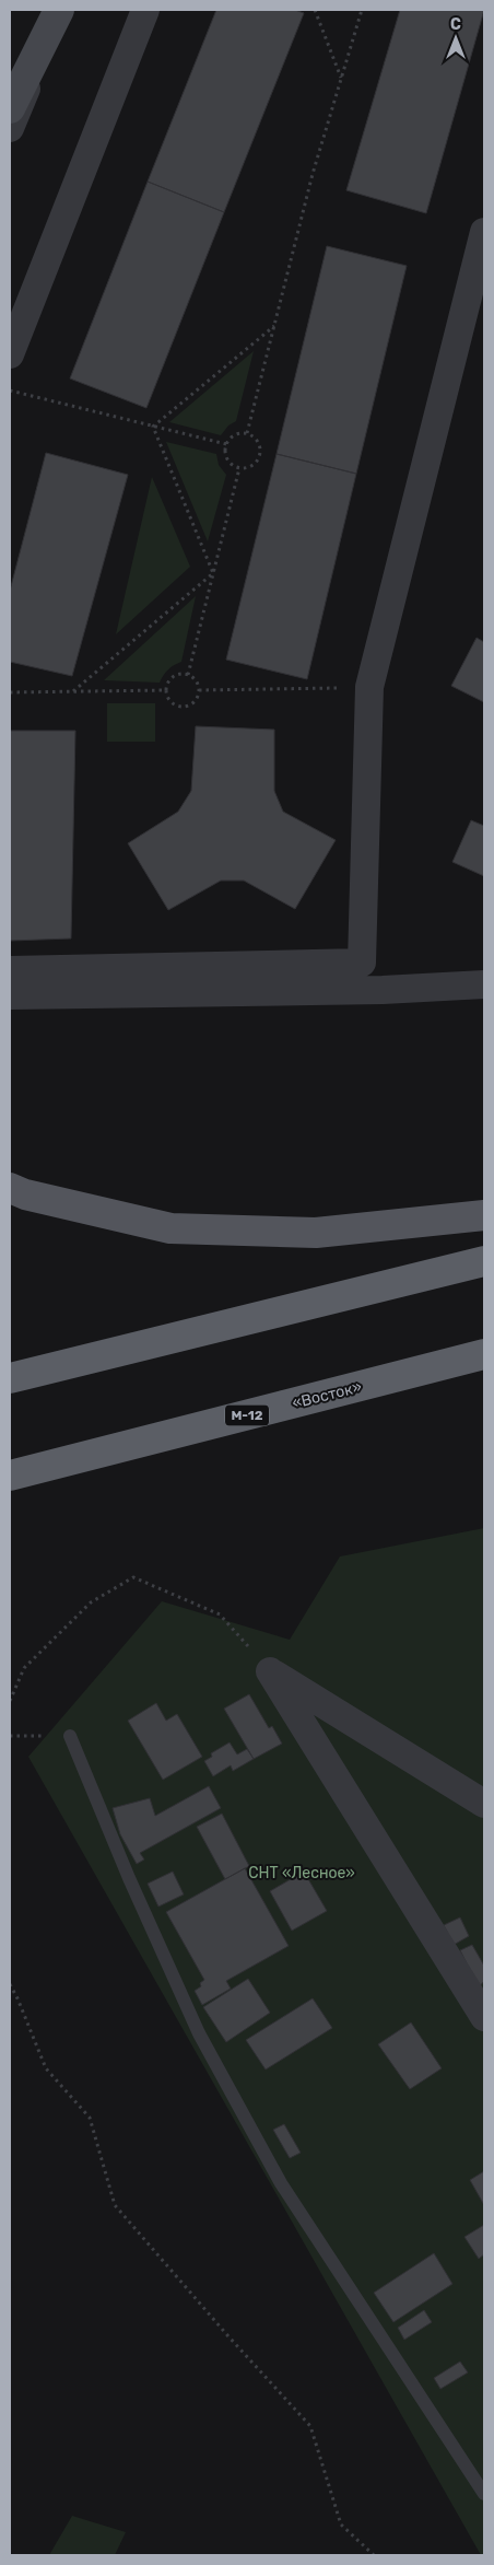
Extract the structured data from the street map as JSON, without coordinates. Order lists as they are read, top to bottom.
{
  "streets": {
    "highway": ["«Восток»", "М-12"]
  },
  "parks": ["СНТ «Лесное»"],
  "north": "top"
}
